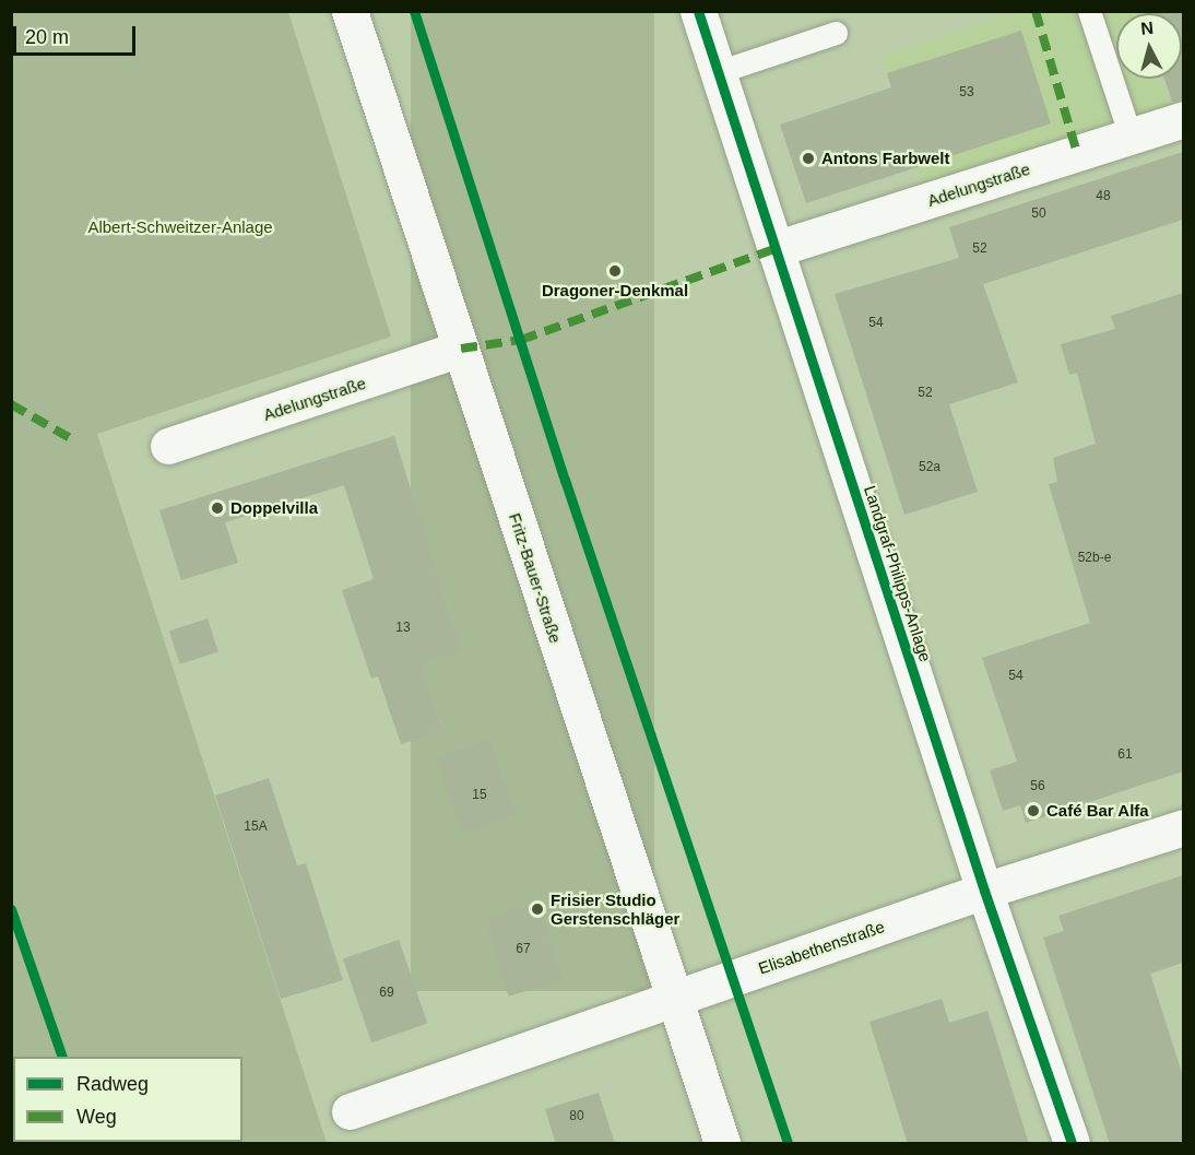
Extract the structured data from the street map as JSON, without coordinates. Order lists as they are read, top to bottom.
{
  "streets": {
    "street": [
      "Adelungstraße",
      "Landgraf-Philipps-Anlage",
      "Fritz-Bauer-Straße",
      "Elisabethenstraße"
    ]
  },
  "crossings": [
    ["Adelungstraße", "Landgraf-Philipps-Anlage"],
    ["Adelungstraße", "Fritz-Bauer-Straße"],
    ["Landgraf-Philipps-Anlage", "Elisabethenstraße"],
    ["Fritz-Bauer-Straße", "Elisabethenstraße"]
  ],
  "parks": ["Albert-Schweitzer-Anlage"],
  "places": [
    "Antons Farbwelt",
    "Dragoner-Denkmal",
    "Doppelvilla",
    "Café Bar Alfa",
    "Frisier Studio Gerstenschläger"
  ],
  "house_numbers": [
    "53",
    "48",
    "50",
    "52",
    "54",
    "52",
    "52a",
    "52b-e",
    "13",
    "54",
    "61",
    "56",
    "15",
    "15A",
    "67",
    "69",
    "80"
  ],
  "legend": ["Radweg", "Weg"],
  "scale_bar": "20 m",
  "north": "top"
}
